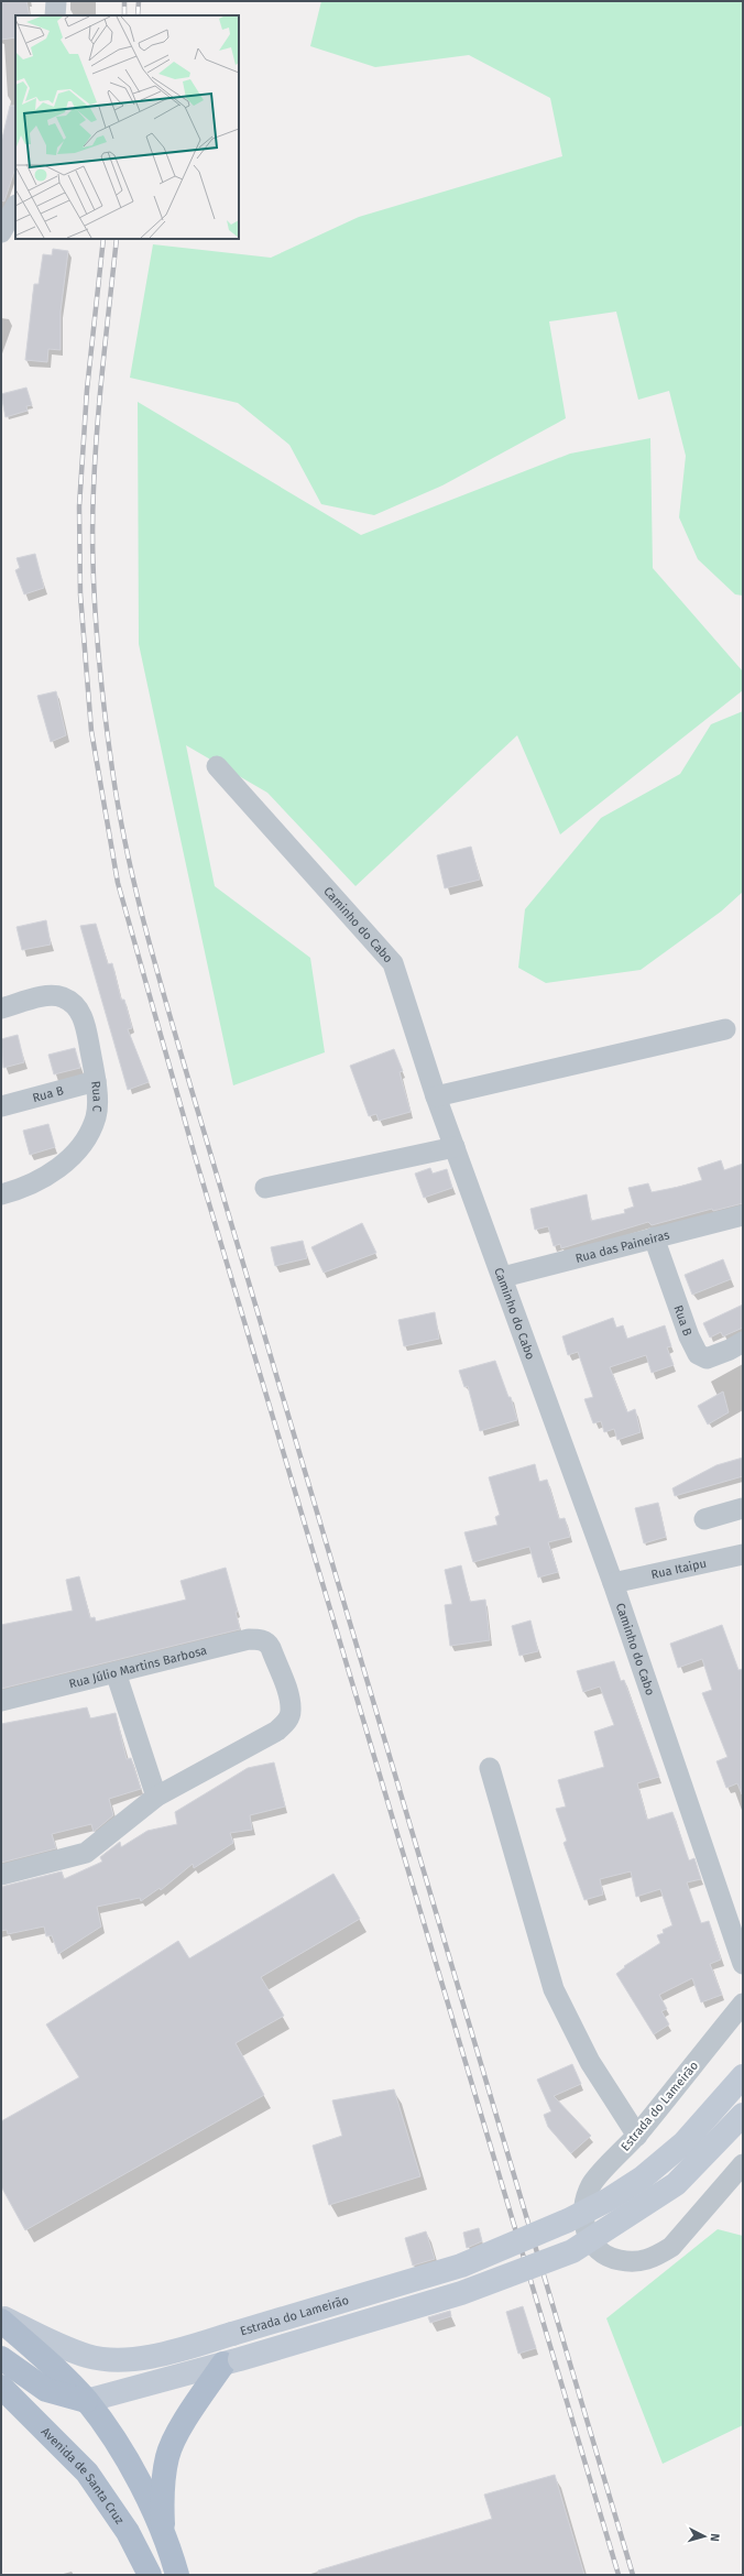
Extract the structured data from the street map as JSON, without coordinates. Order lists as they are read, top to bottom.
{
  "streets": {
    "main road": ["Estrada do Lameirão", "Avenida de Santa Cruz"],
    "street": [
      "Caminho do Cabo",
      "Rua B",
      "Rua C",
      "Rua das Paineiras",
      "Rua Itaipu",
      "Rua Júlio Martins Barbosa"
    ]
  },
  "crossings": [
    ["Caminho do Cabo", "Rua das Paineiras"],
    ["Caminho do Cabo", "Rua Itaipu"],
    ["Rua B", "Rua C"],
    ["Rua B", "Rua das Paineiras"]
  ],
  "north": "right"
}
